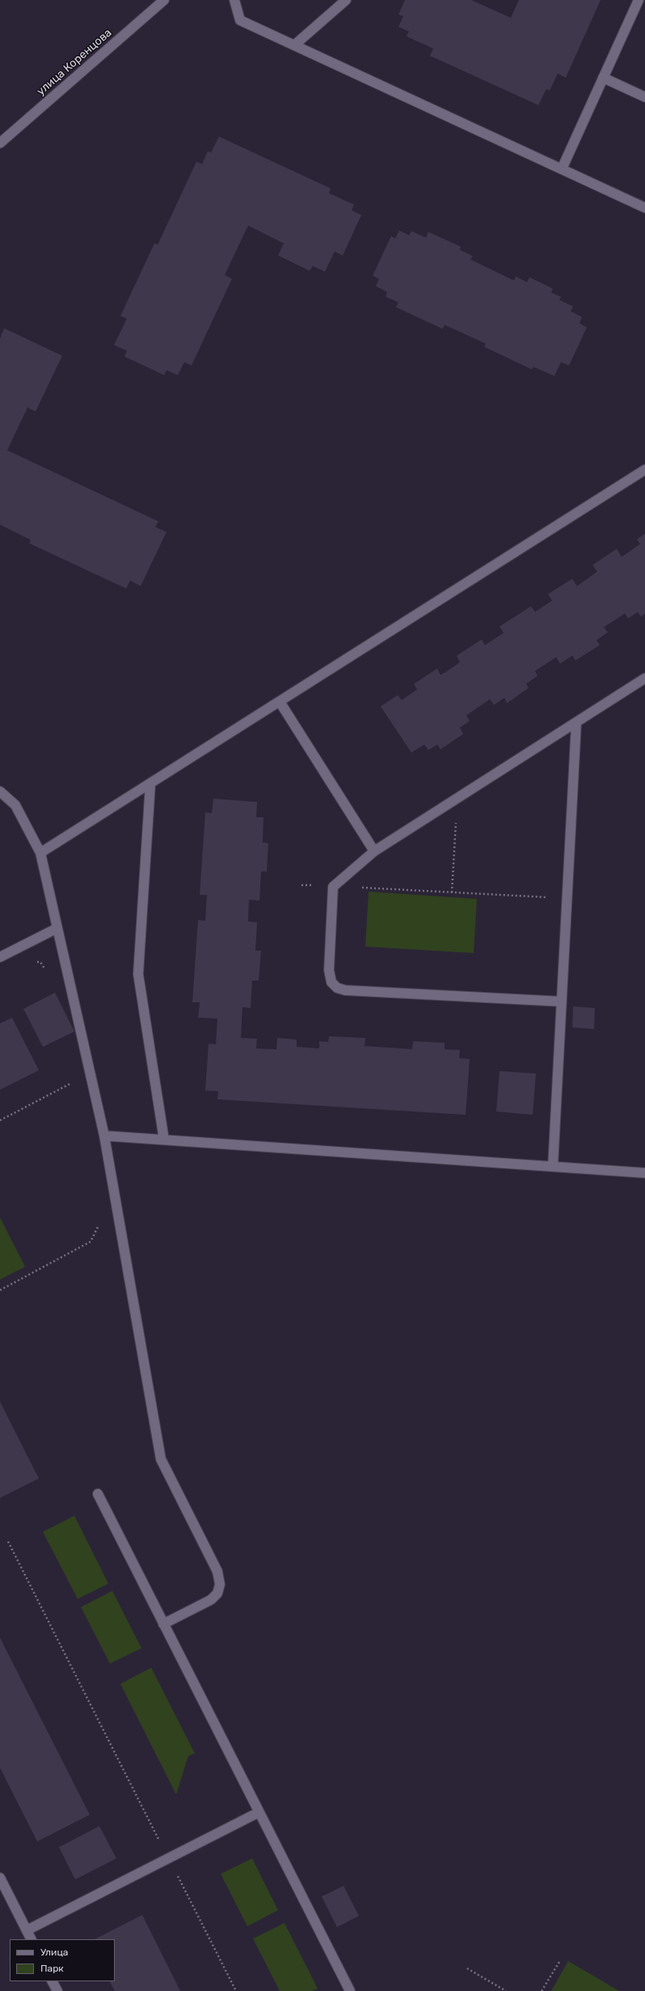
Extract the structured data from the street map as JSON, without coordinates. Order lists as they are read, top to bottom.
{
  "streets": {
    "street": ["улица Коренцова"]
  },
  "legend": ["Улица", "Парк"]
}
